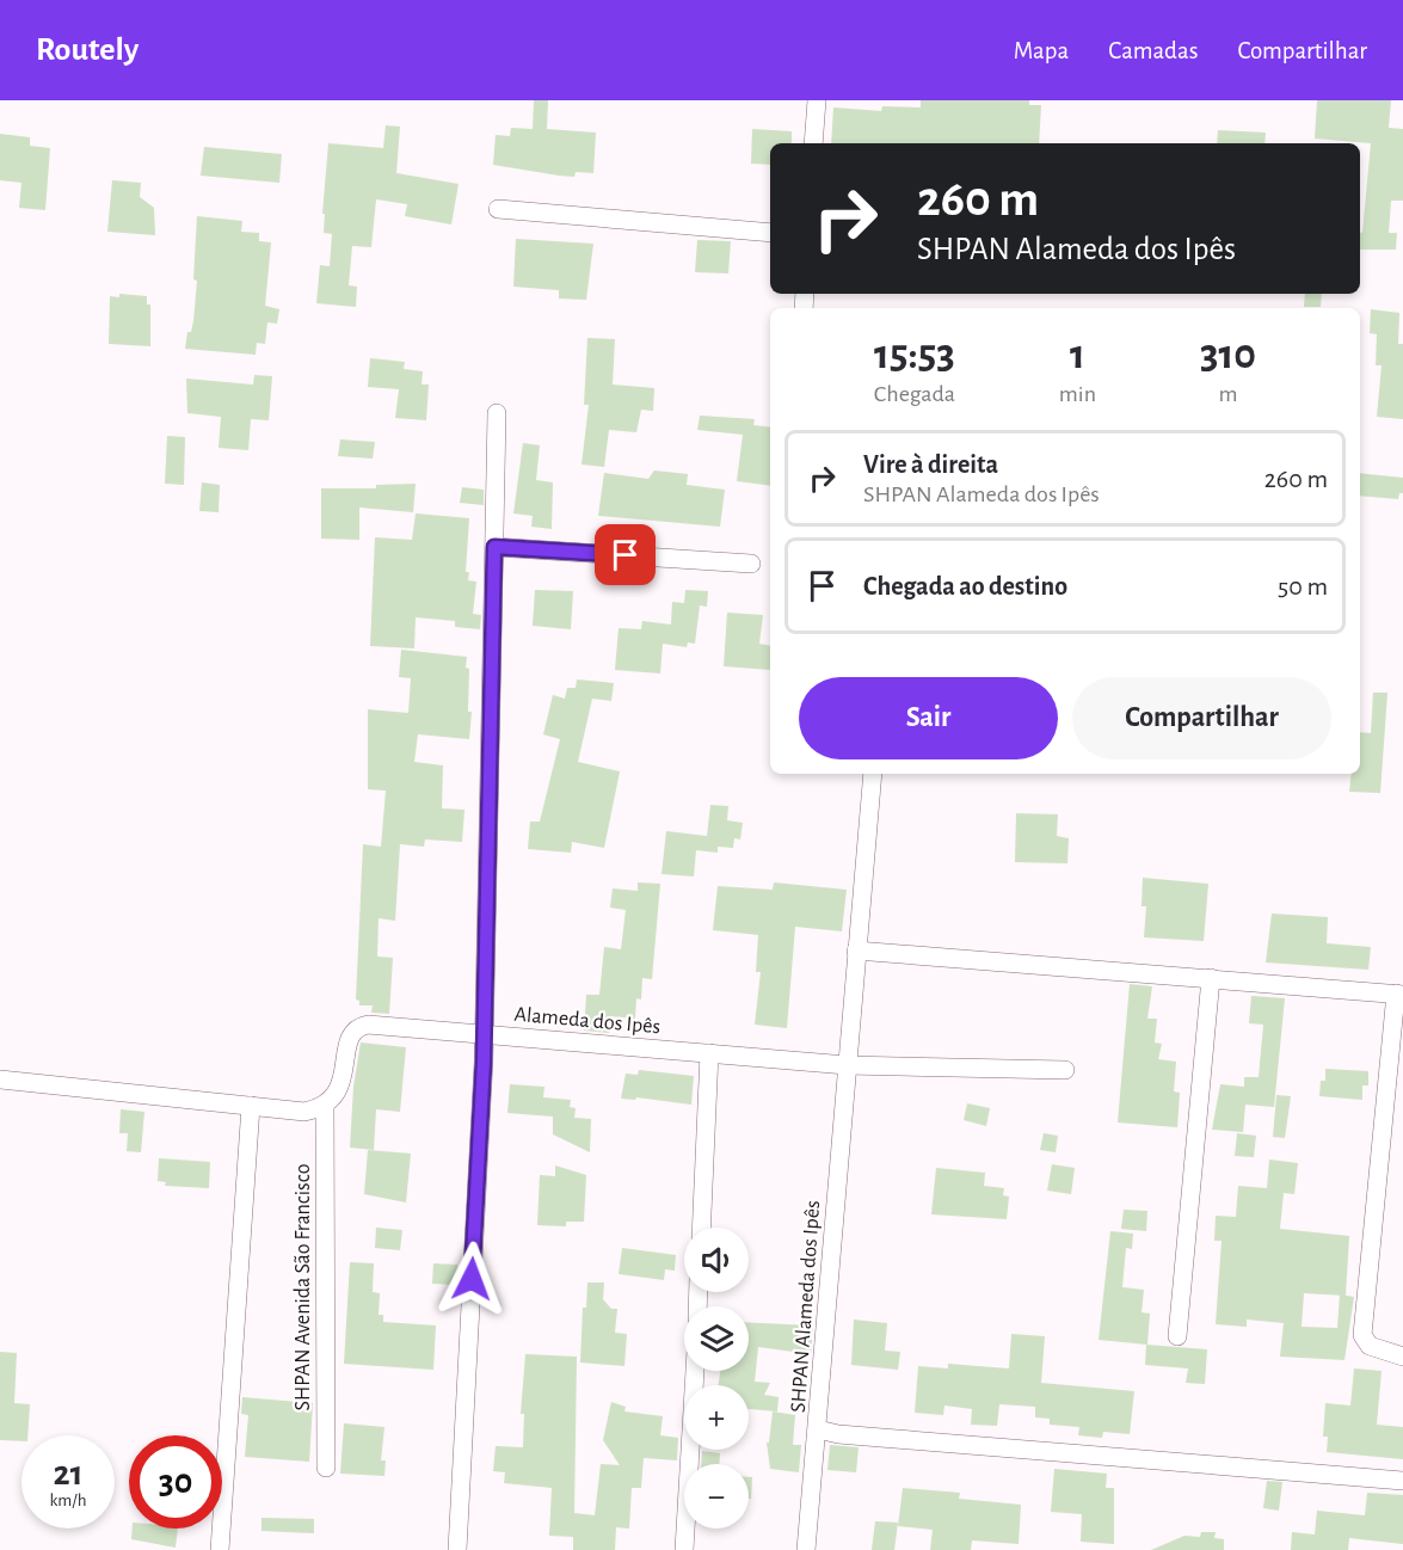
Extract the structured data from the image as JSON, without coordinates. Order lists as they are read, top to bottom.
{
  "streets": {
    "street": ["Alameda dos Ipês", "SHPAN Avenida São Francisco", "SHPAN Alameda dos Ipês"]
  },
  "crossings": [
    ["Alameda dos Ipês", "SHPAN Avenida São Francisco"],
    ["Alameda dos Ipês", "SHPAN Alameda dos Ipês"]
  ],
  "page": {
    "header": "Routely",
    "nav": ["Mapa", "Camadas", "Compartilhar"],
    "turn": ["260 m", "SHPAN Alameda dos Ipês"],
    "eta": [
      "15:53",
      "Chegada",
      "1",
      "min",
      "310",
      "m"
    ],
    "list": [
      {
        "name": "Vire à direita",
        "note": "SHPAN Alameda dos Ipês",
        "value": "260 m"
      },
      {
        "name": "Chegada ao destino",
        "value": "50 m"
      }
    ],
    "buttons": ["Sair", "Compartilhar"],
    "map_buttons": ["+", "−"],
    "speed": "21 km/h",
    "limit": "30"
  }
}
